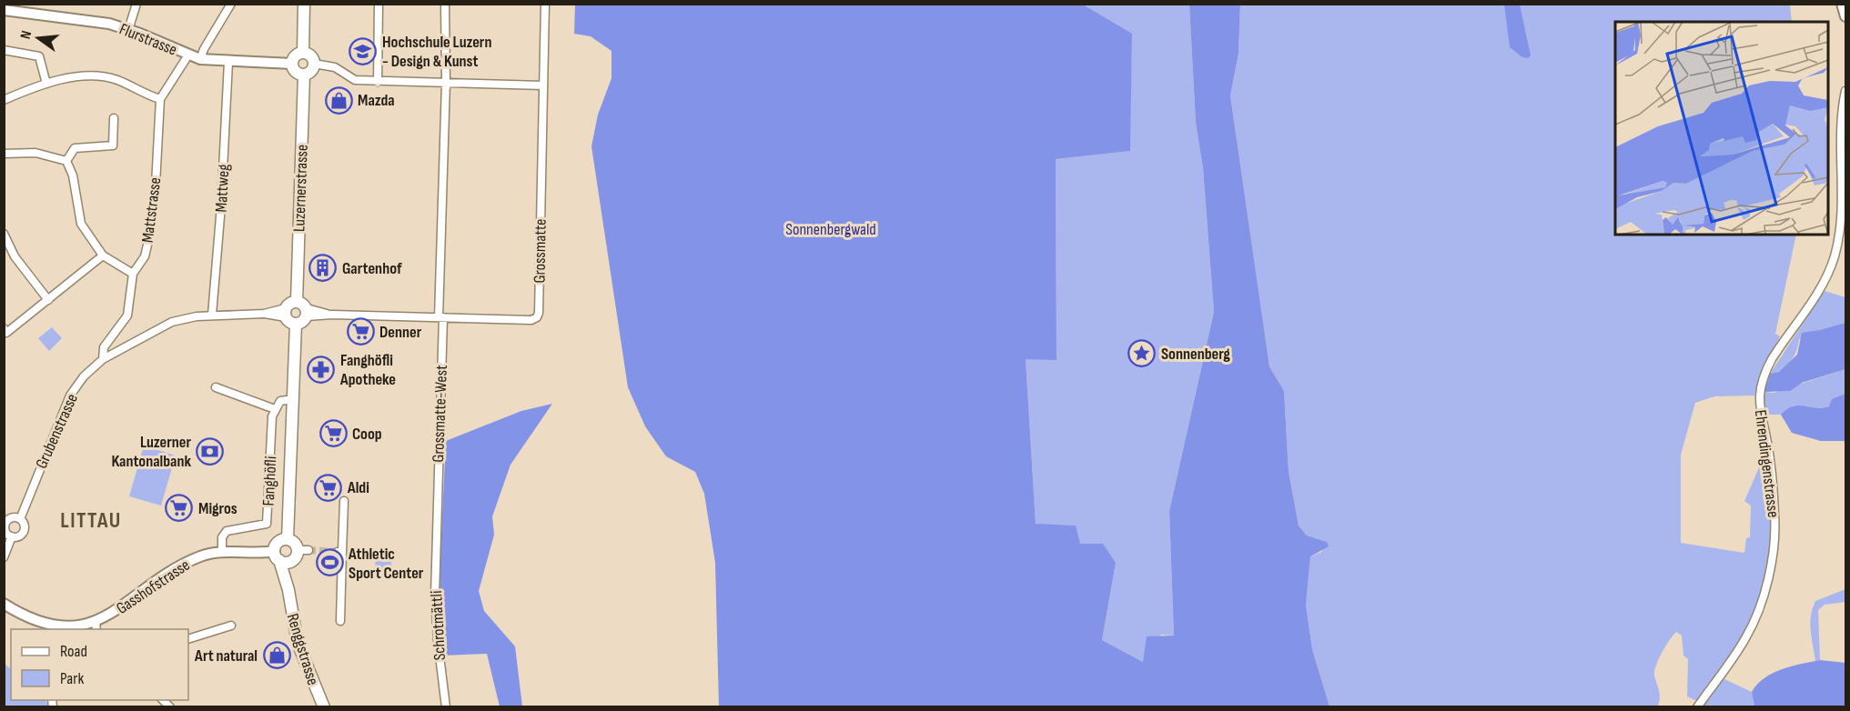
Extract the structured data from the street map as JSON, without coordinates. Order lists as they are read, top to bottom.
{
  "streets": {
    "main road": ["Luzernerstrasse", "Renggstrasse"],
    "street": [
      "Flurstrasse",
      "Mattweg",
      "Mattstrasse",
      "Grossmatte",
      "Grossmatte-West",
      "Grubenstrasse",
      "Ehrendingenstrasse",
      "Fanghöfli",
      "Gasshofstrasse",
      "Schrotmättli"
    ]
  },
  "crossings": [
    ["Flurstrasse", "Mattweg"],
    ["Flurstrasse", "Luzernerstrasse"],
    ["Flurstrasse", "Mattstrasse"],
    ["Mattweg", "Grubenstrasse"],
    ["Mattstrasse", "Grubenstrasse"],
    ["Grossmatte", "Grossmatte-West"],
    ["Grossmatte-West", "Schrotmättli"],
    ["Fanghöfli", "Gasshofstrasse"],
    ["Gasshofstrasse", "Renggstrasse"]
  ],
  "districts": ["LITTAU"],
  "parks": ["Sonnenbergwald"],
  "places": {
    "school or university": ["Hochschule Luzern - Design & Kunst"],
    "shop": ["Mazda", "Art natural"],
    "building": ["Gartenhof"],
    "supermarket": [
      "Denner",
      "Coop",
      "Aldi",
      "Migros"
    ],
    "place": ["Sonnenberg"],
    "pharmacy": ["Fanghöfli Apotheke"],
    "bank": ["Luzerner Kantonalbank"],
    "sports": ["Athletic Sport Center"]
  },
  "legend": ["Road", "Park"],
  "north": "left"
}
